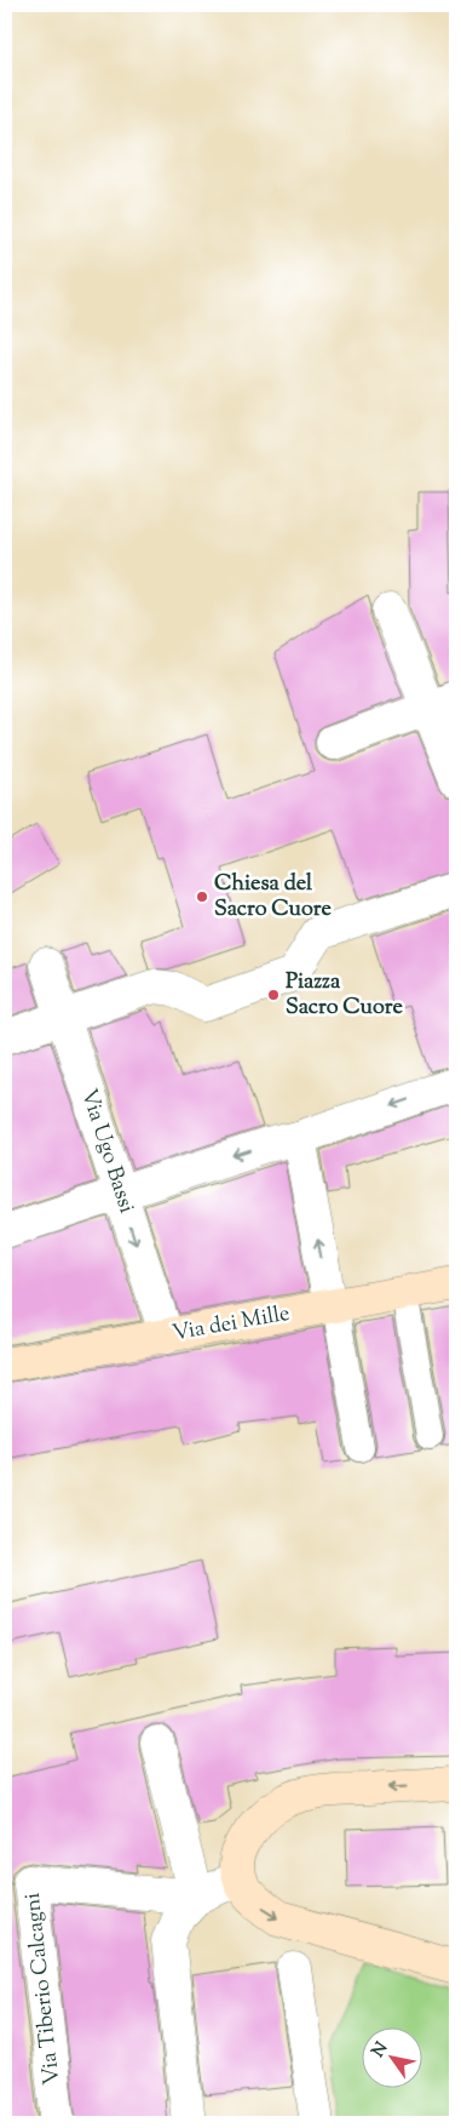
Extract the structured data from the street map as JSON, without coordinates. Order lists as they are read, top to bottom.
{
  "streets": {
    "main road": ["Via dei Mille"],
    "street": ["Via Ugo Bassi", "Via Tiberio Calcagni"]
  },
  "crossings": [
    ["Via Ugo Bassi", "Via dei Mille"]
  ],
  "places": ["Chiesa del Sacro Cuore", "Piazza Sacro Cuore"],
  "north": "top left"
}
